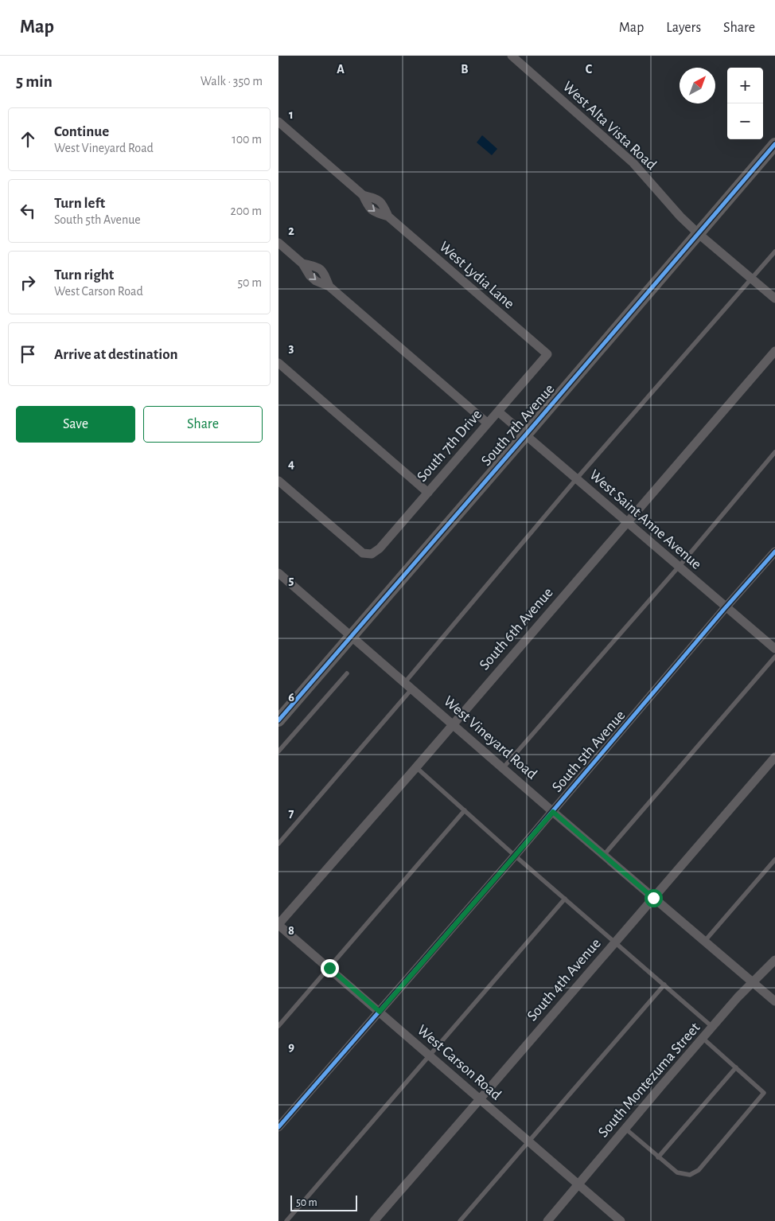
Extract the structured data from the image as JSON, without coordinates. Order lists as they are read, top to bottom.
{
  "streets": {
    "main road": ["South 7th Avenue"],
    "street": [
      "West Alta Vista Road",
      "West Lydia Lane",
      "South 7th Drive",
      "West Saint Anne Avenue",
      "South 6th Avenue",
      "West Vineyard Road",
      "South 5th Avenue",
      "South 4th Avenue",
      "West Carson Road",
      "South Montezuma Street"
    ]
  },
  "crossings": [
    ["West Alta Vista Road", "South 7th Avenue"],
    ["West Lydia Lane", "South 7th Drive"],
    ["South 7th Avenue", "West Saint Anne Avenue"],
    ["South 7th Avenue", "West Vineyard Road"],
    ["South 7th Drive", "West Saint Anne Avenue"],
    ["West Saint Anne Avenue", "South 6th Avenue"],
    ["West Saint Anne Avenue", "South 5th Avenue"],
    ["South 6th Avenue", "West Vineyard Road"],
    ["South 6th Avenue", "West Carson Road"],
    ["West Vineyard Road", "South 5th Avenue"],
    ["West Vineyard Road", "South 4th Avenue"],
    ["West Vineyard Road", "South Montezuma Street"],
    ["South 5th Avenue", "West Carson Road"],
    ["South 4th Avenue", "West Carson Road"],
    ["West Carson Road", "South Montezuma Street"]
  ],
  "scale_bar": "50 m",
  "north": "top right",
  "page": {
    "header": "Map",
    "nav": ["Map", "Layers", "Share"],
    "heading": ["5 min", "Walk · 350 m"],
    "map_buttons": ["+", "−"],
    "list": [
      ["Continue", "West Vineyard Road", "100 m"],
      ["Turn left", "South 5th Avenue", "200 m"],
      ["Turn right", "West Carson Road", "50 m"],
      "Arrive at destination"
    ],
    "buttons": ["Save", "Share"],
    "scale": "50 m"
  },
  "grid": {
    "columns": ["A", "B", "C"],
    "rows": [
      "1",
      "2",
      "3",
      "4",
      "5",
      "6",
      "7",
      "8",
      "9"
    ]
  }
}
